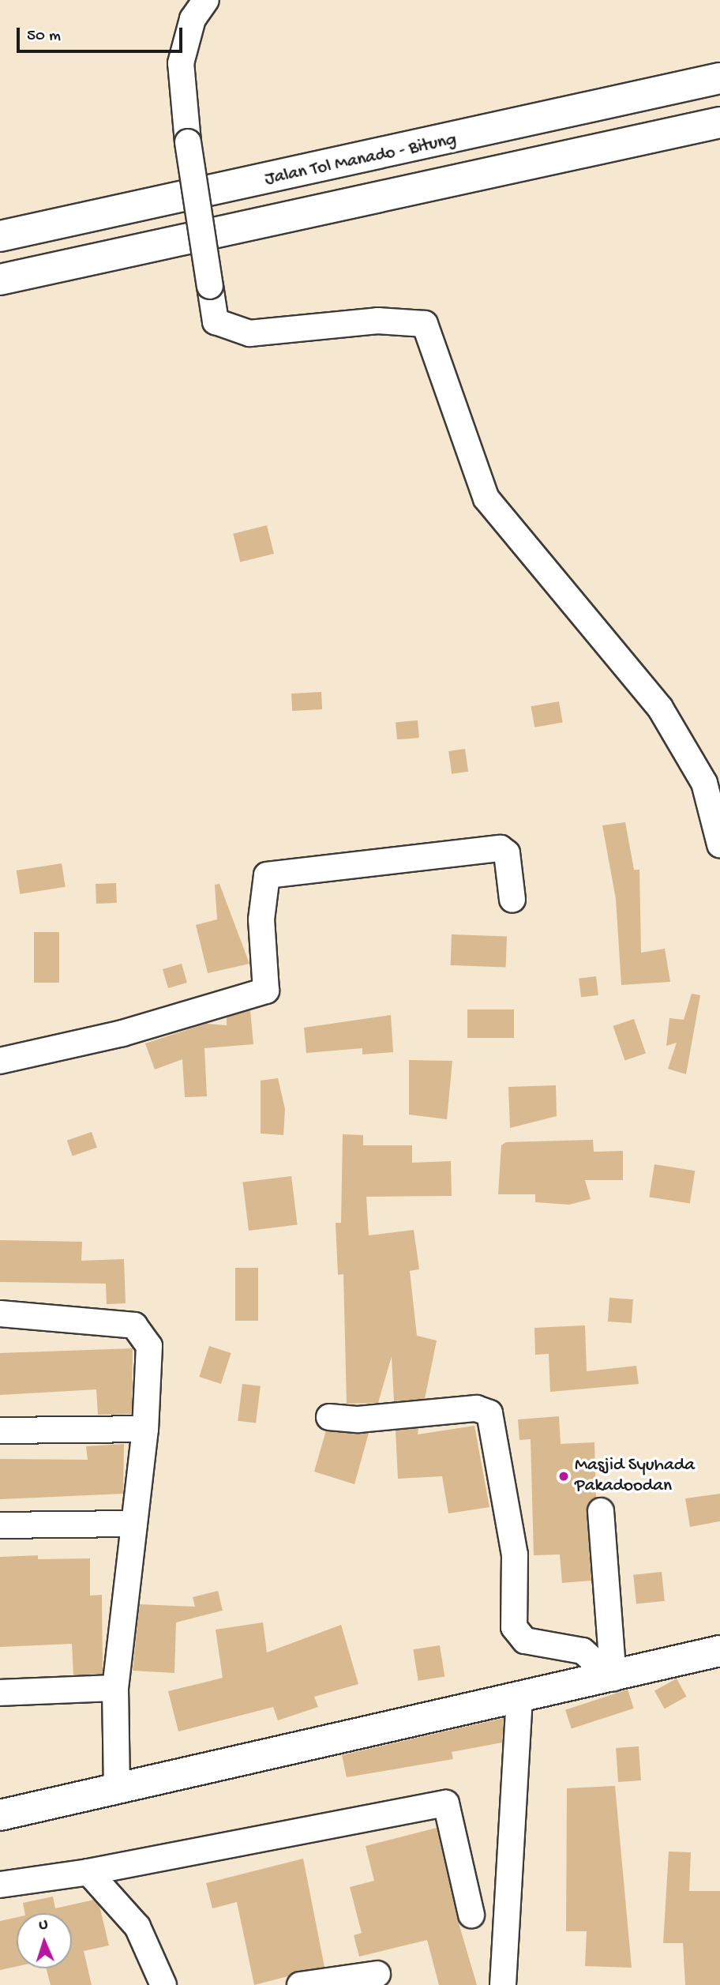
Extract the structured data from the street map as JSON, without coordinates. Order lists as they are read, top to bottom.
{
  "streets": {
    "main road": ["Jalan Tol Manado - Bitung"]
  },
  "places": ["Masjid Syuhada Pakadoodan"],
  "scale_bar": "50 m",
  "north": "top"
}
